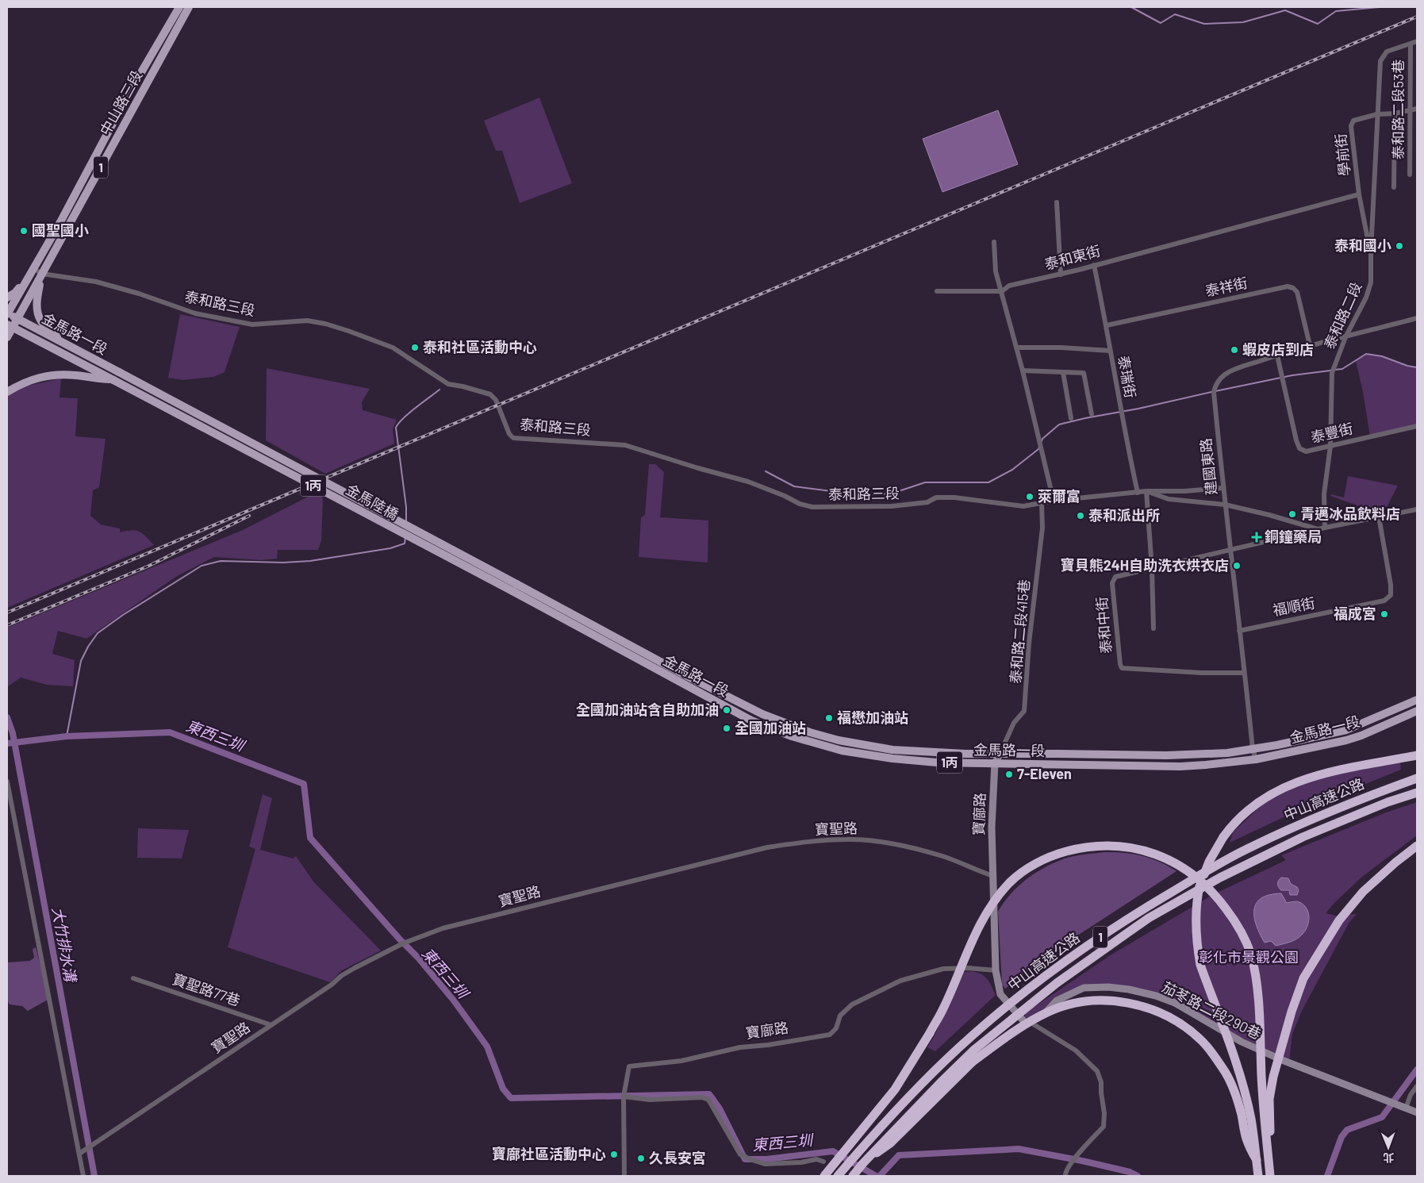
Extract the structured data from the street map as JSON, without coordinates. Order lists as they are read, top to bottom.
{
  "streets": {
    "highway": ["1", "中山高速公路"],
    "main road": [
      "中山路三段",
      "金馬路一段",
      "1丙",
      "金馬陸橋"
    ],
    "street": [
      "泰和路二段53巷",
      "學前街",
      "泰和東街",
      "泰祥街",
      "泰和路三段",
      "泰和路二段",
      "泰瑞街",
      "泰豐街",
      "建國東路",
      "福順街",
      "泰和中街",
      "泰和路二段415巷",
      "寶廍路",
      "寶聖路",
      "寶聖路77巷",
      "茄苳路二段290巷"
    ]
  },
  "crossings": [
    ["中山路三段", "泰和路三段"],
    ["中山路三段", "金馬路一段"],
    ["中山路三段", "1丙"],
    ["泰和路二段53巷", "學前街"],
    ["泰和路二段53巷", "泰和路二段"],
    ["學前街", "泰和東街"],
    ["學前街", "泰和路二段"],
    ["泰和東街", "泰瑞街"],
    ["泰祥街", "泰瑞街"],
    ["泰祥街", "建國東路"],
    ["泰和路三段", "泰和路二段415巷"],
    ["泰和路二段", "泰豐街"],
    ["泰和路二段", "建國東路"],
    ["泰和路二段", "泰和中街"],
    ["金馬路一段", "建國東路"],
    ["金馬路一段", "1丙"],
    ["金馬路一段", "金馬陸橋"],
    ["金馬路一段", "泰和路二段415巷"],
    ["金馬路一段", "寶廍路"],
    ["泰豐街", "建國東路"],
    ["建國東路", "福順街"],
    ["建國東路", "泰和中街"],
    ["福順街", "泰和中街"],
    ["泰和路二段415巷", "寶廍路"],
    ["寶廍路", "寶聖路"],
    ["寶廍路", "茄苳路二段290巷"],
    ["寶聖路", "寶聖路77巷"]
  ],
  "water": ["東西三圳", "大竹排水溝"],
  "parks": ["彰化市景觀公園"],
  "places": {
    "other": [
      "國聖國小",
      "泰和國小",
      "泰和社區活動中心",
      "蝦皮店到店",
      "萊爾富",
      "青邁冰品飲料店",
      "泰和派出所",
      "寶貝熊24H自助洗衣烘衣店",
      "福成宮",
      "全國加油站含自助加油",
      "福懋加油站",
      "全國加油站",
      "7-Eleven",
      "寶廍社區活動中心",
      "久長安宮"
    ],
    "health": ["銅鐘藥局"]
  },
  "north": "bottom"
}
